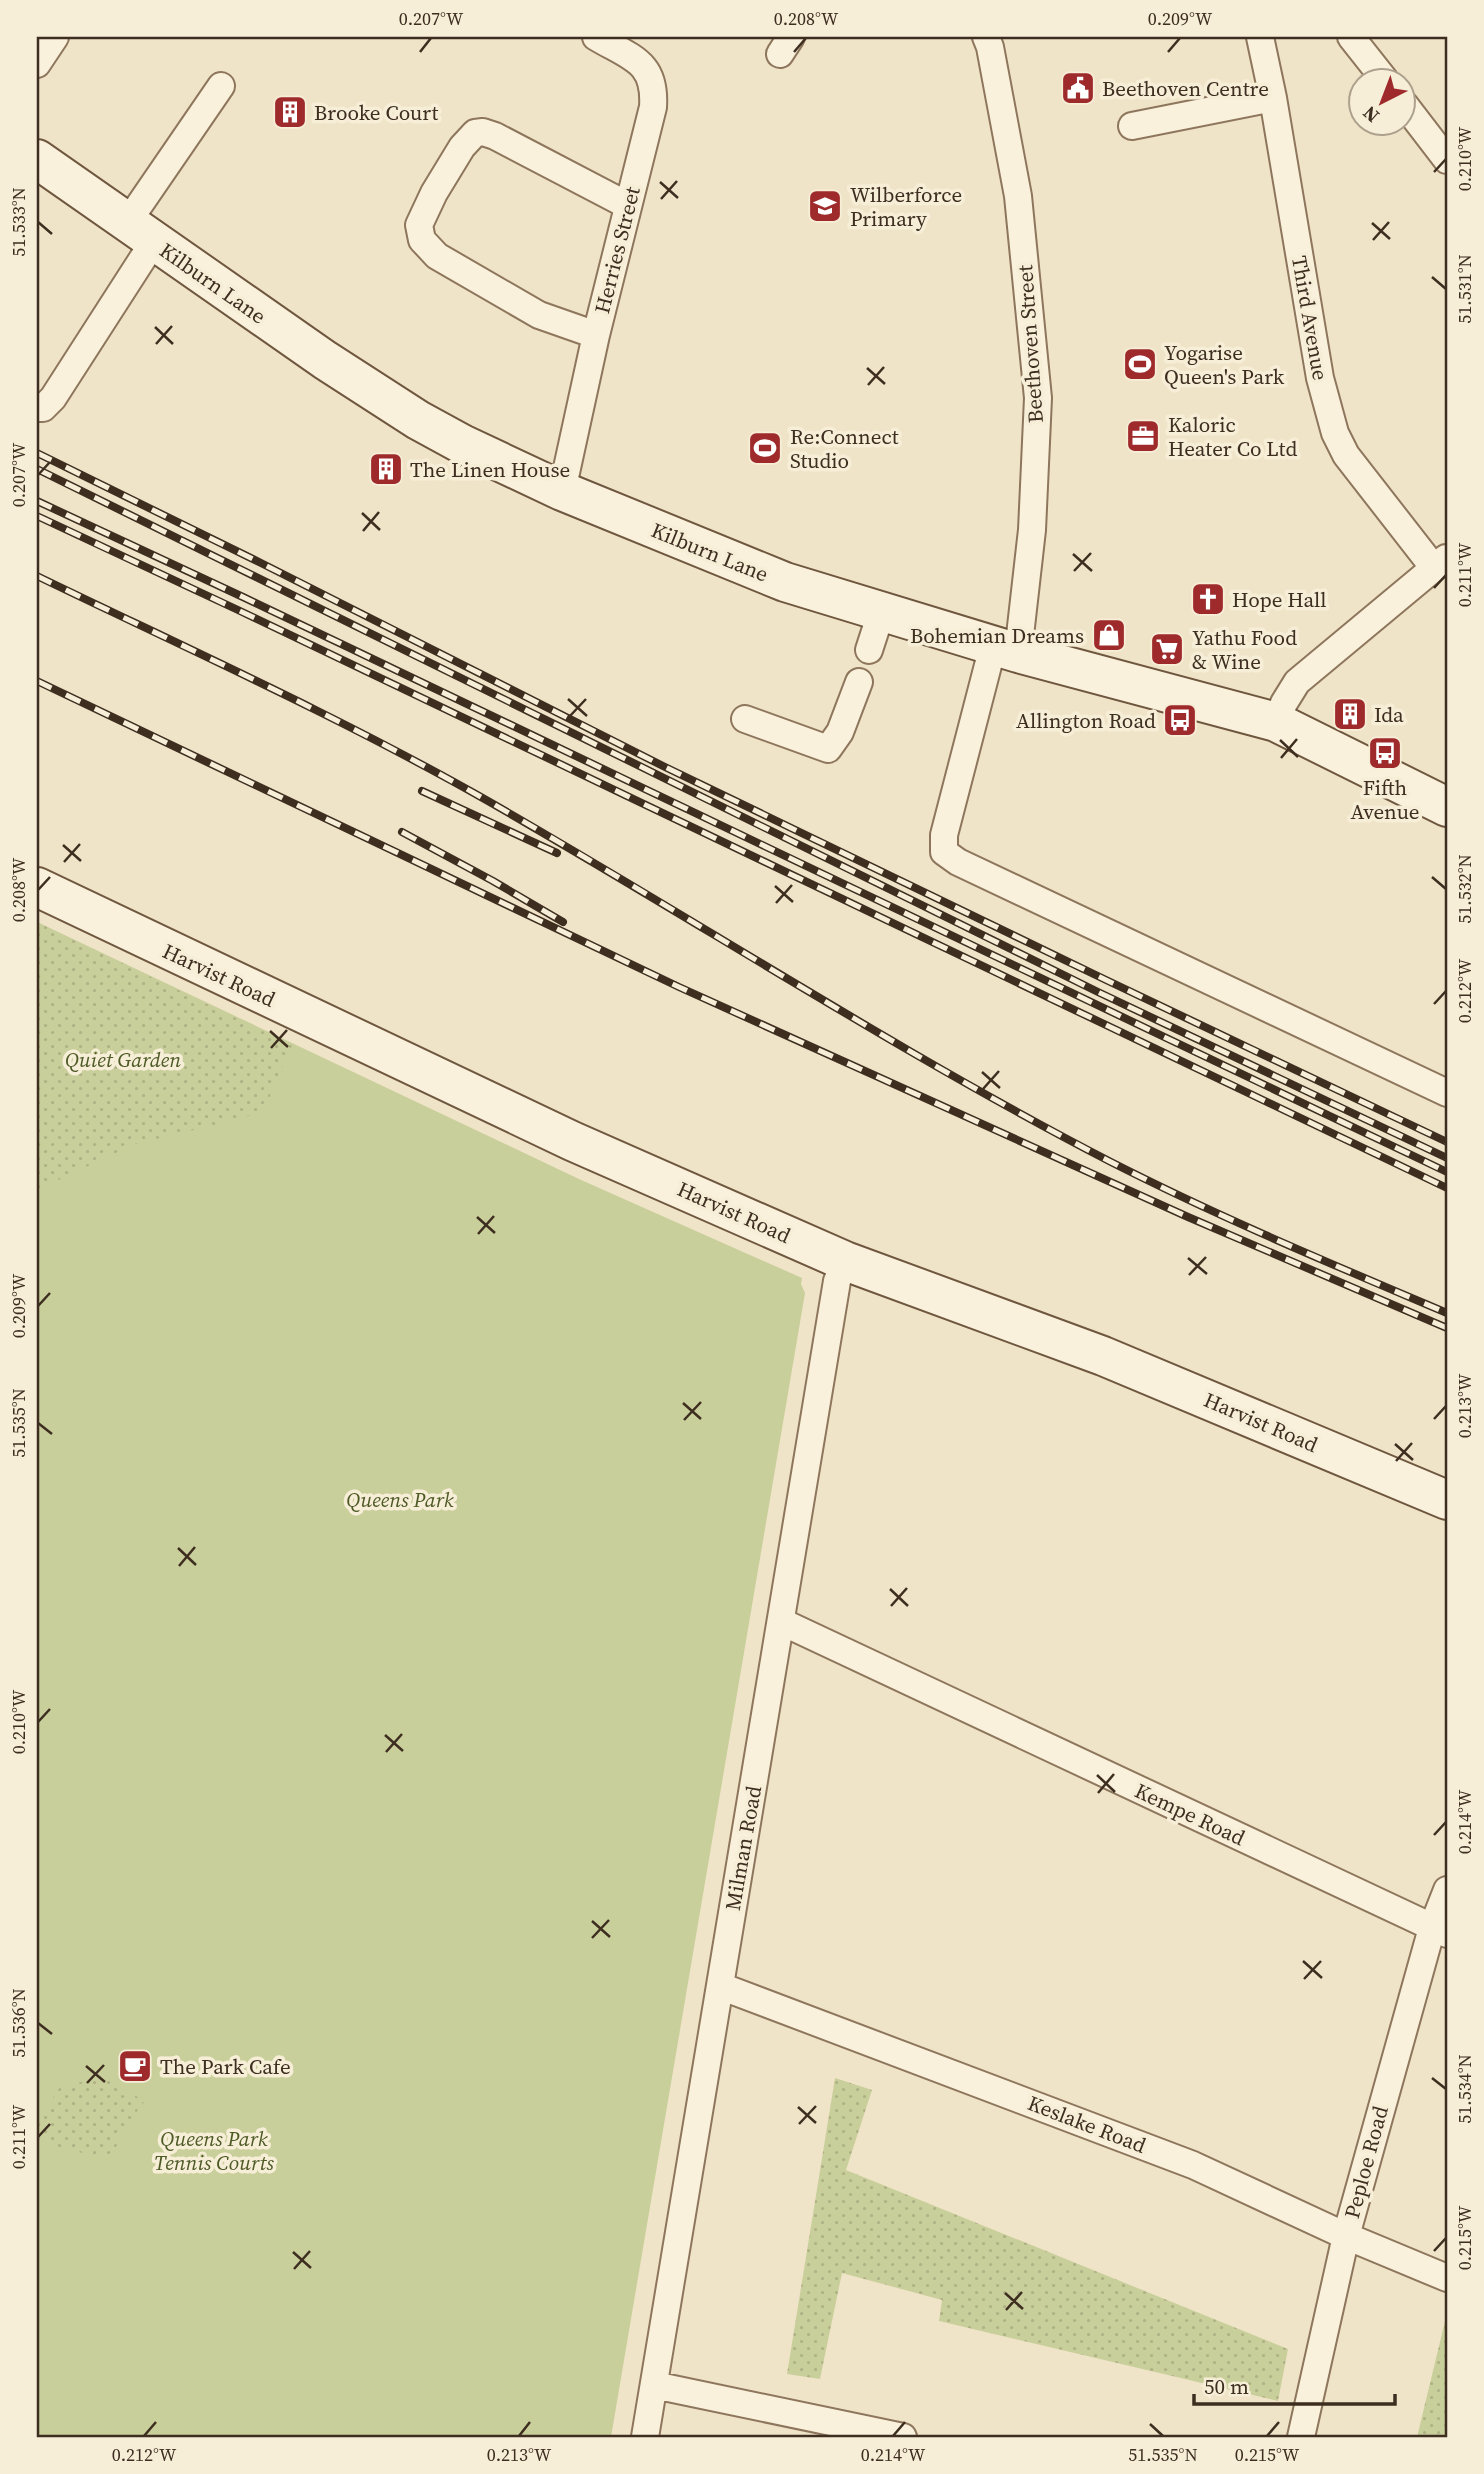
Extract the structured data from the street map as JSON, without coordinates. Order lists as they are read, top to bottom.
{
  "streets": {
    "main road": ["Kilburn Lane", "Harvist Road"],
    "street": [
      "Herries Street",
      "Third Avenue",
      "Beethoven Street",
      "Kempe Road",
      "Milman Road",
      "Keslake Road",
      "Peploe Road"
    ]
  },
  "crossings": [
    ["Herries Street", "Kilburn Lane"],
    ["Kilburn Lane", "Beethoven Street"],
    ["Harvist Road", "Milman Road"],
    ["Kempe Road", "Milman Road"],
    ["Kempe Road", "Peploe Road"],
    ["Milman Road", "Keslake Road"],
    ["Keslake Road", "Peploe Road"]
  ],
  "parks": ["Quiet Garden", "Queens Park", "Queens Park Tennis Courts"],
  "places": {
    "public building": ["Beethoven Centre"],
    "building": ["Brooke Court", "The Linen House", "Ida"],
    "school or university": ["Wilberforce Primary"],
    "sports": ["Yogarise Queen's Park", "Re:Connect Studio"],
    "office": ["Kaloric Heater Co Ltd"],
    "church": ["Hope Hall"],
    "shop": ["Bohemian Dreams"],
    "supermarket": ["Yathu Food & Wine"],
    "bus stop": ["Allington Road", "Fifth Avenue"],
    "cafe": ["The Park Cafe"]
  },
  "scale_bar": "50 m",
  "north": "bottom left",
  "coordinates": [
    "0.207°W",
    "0.208°W",
    "0.209°W",
    "0.210°W",
    "51.533°N",
    "51.531°N",
    "0.211°W",
    "51.532°N",
    "0.212°W",
    "0.213°W",
    "51.535°N",
    "0.214°W",
    "51.536°N",
    "51.534°N",
    "0.215°W"
  ]
}
